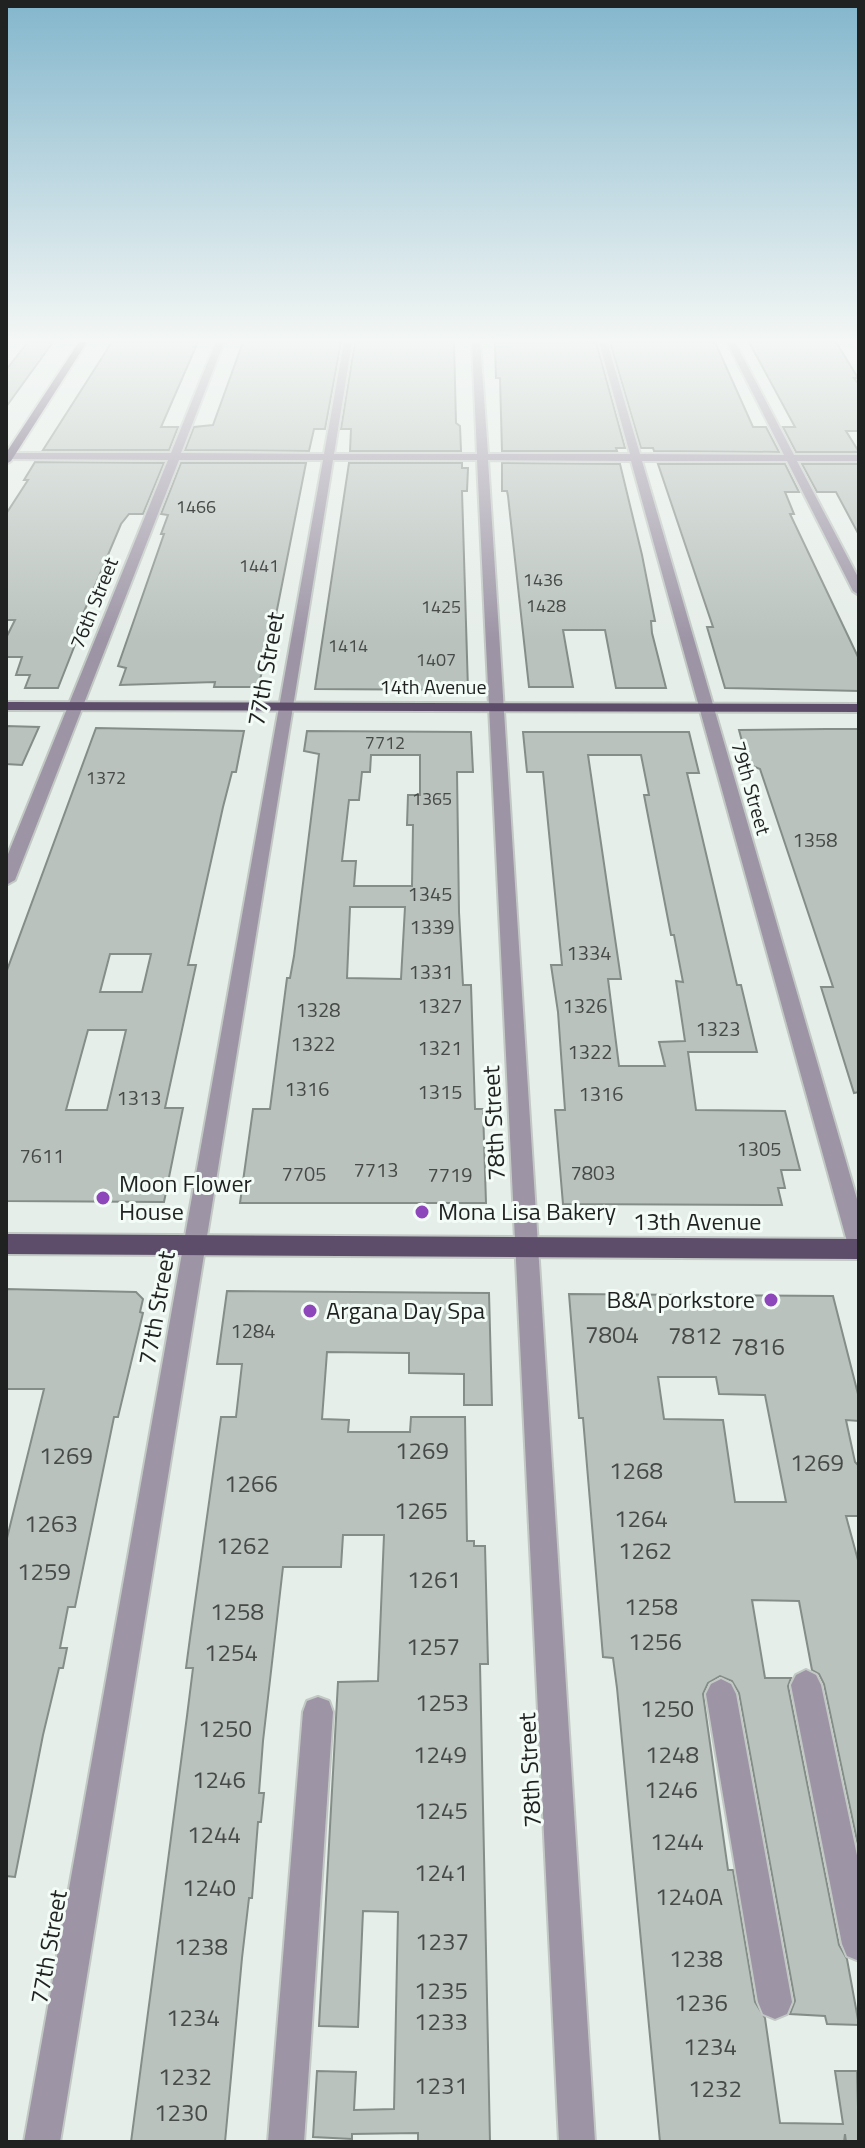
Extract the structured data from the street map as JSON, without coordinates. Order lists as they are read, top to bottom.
{
  "streets": {
    "main road": ["14th Avenue", "13th Avenue"],
    "street": [
      "76th Street",
      "77th Street",
      "79th Street",
      "78th Street"
    ]
  },
  "crossings": [
    ["76th Street", "14th Avenue"],
    ["77th Street", "14th Avenue"],
    ["77th Street", "13th Avenue"],
    ["14th Avenue", "79th Street"],
    ["14th Avenue", "78th Street"],
    ["79th Street", "13th Avenue"],
    ["78th Street", "13th Avenue"]
  ],
  "places": [
    "Moon Flower House",
    "Mona Lisa Bakery",
    "B&A porkstore",
    "Argana Day Spa"
  ],
  "house_numbers": [
    "1466",
    "1441",
    "1436",
    "1428",
    "1425",
    "1414",
    "1407",
    "7712",
    "1372",
    "1365",
    "1358",
    "1345",
    "1339",
    "1334",
    "1331",
    "1327",
    "1326",
    "1328",
    "1323",
    "1322",
    "1321",
    "1322",
    "1316",
    "1315",
    "1316",
    "1313",
    "1305",
    "7611",
    "7713",
    "7803",
    "7705",
    "7719",
    "1284",
    "7804",
    "7812",
    "7816",
    "1269",
    "1269",
    "1269",
    "1268",
    "1266",
    "1265",
    "1264",
    "1263",
    "1262",
    "1262",
    "1259",
    "1261",
    "1258",
    "1258",
    "1256",
    "1257",
    "1254",
    "1253",
    "1250",
    "1250",
    "1249",
    "1248",
    "1246",
    "1246",
    "1245",
    "1244",
    "1244",
    "1241",
    "1240",
    "1240A",
    "1237",
    "1238",
    "1238",
    "1235",
    "1236",
    "1234",
    "1233",
    "1234",
    "1232",
    "1231",
    "1232",
    "1230"
  ]
}
